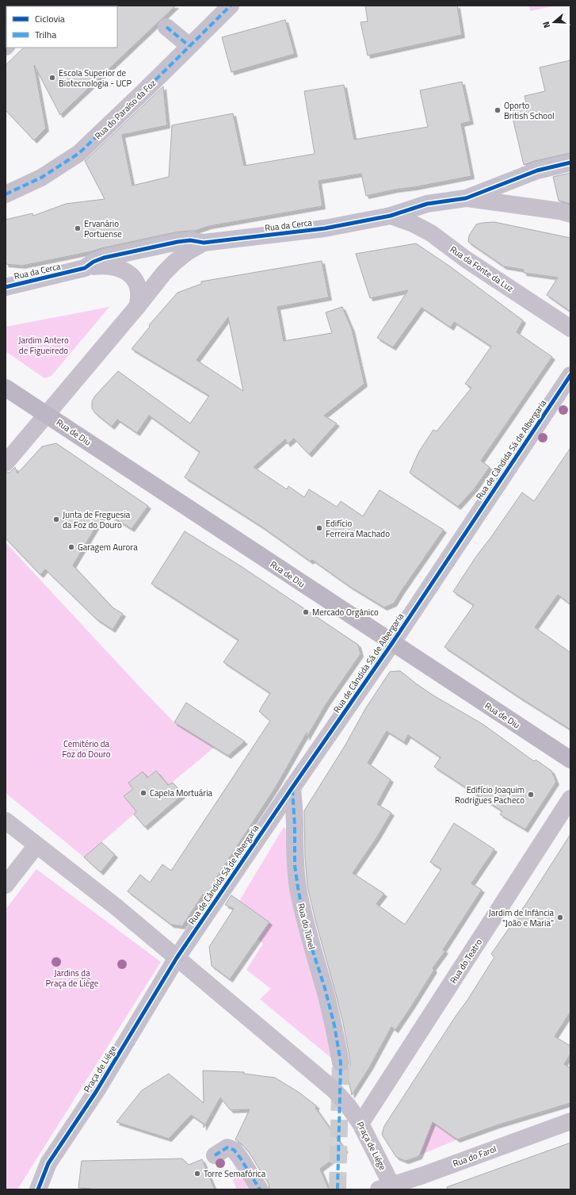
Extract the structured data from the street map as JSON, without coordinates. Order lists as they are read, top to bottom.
{
  "streets": {
    "main road": ["Rua de Diu"],
    "street": [
      "Rua do Paraíso da Foz",
      "Rua da Cerca",
      "Rua da Fonte da Luz",
      "Rua de Cândida Sá de Albergaria",
      "Rua do Túnel",
      "Rua do Teatro",
      "Praça de Liége",
      "Rua do Farol"
    ]
  },
  "crossings": [
    ["Rua da Cerca", "Rua da Fonte da Luz"],
    ["Rua de Diu", "Rua de Cândida Sá de Albergaria"],
    ["Rua de Cândida Sá de Albergaria", "Rua do Túnel"],
    ["Rua de Cândida Sá de Albergaria", "Praça de Liége"],
    ["Rua do Teatro", "Praça de Liége"],
    ["Praça de Liége", "Rua do Farol"]
  ],
  "parks": ["Jardim Antero de Figueiredo", "Cemitério da Foz do Douro", "Jardins da Praça de Liège"],
  "places": [
    "Escola Superior de Biotecnologia - UCP",
    "Oporto British School",
    "Ervanário Portuense",
    "Junta de Freguesia da Foz do Douro",
    "Edifício Ferreira Machado",
    "Garagem Aurora",
    "Mercado Orgânico",
    "Capela Mortuária",
    "Edifício Joaquim Rodrigues Pacheco",
    "Jardim de Infância \"João e Maria\"",
    "Torre Semafórica"
  ],
  "legend": ["Ciclovia", "Trilha"],
  "north": "left"
}
